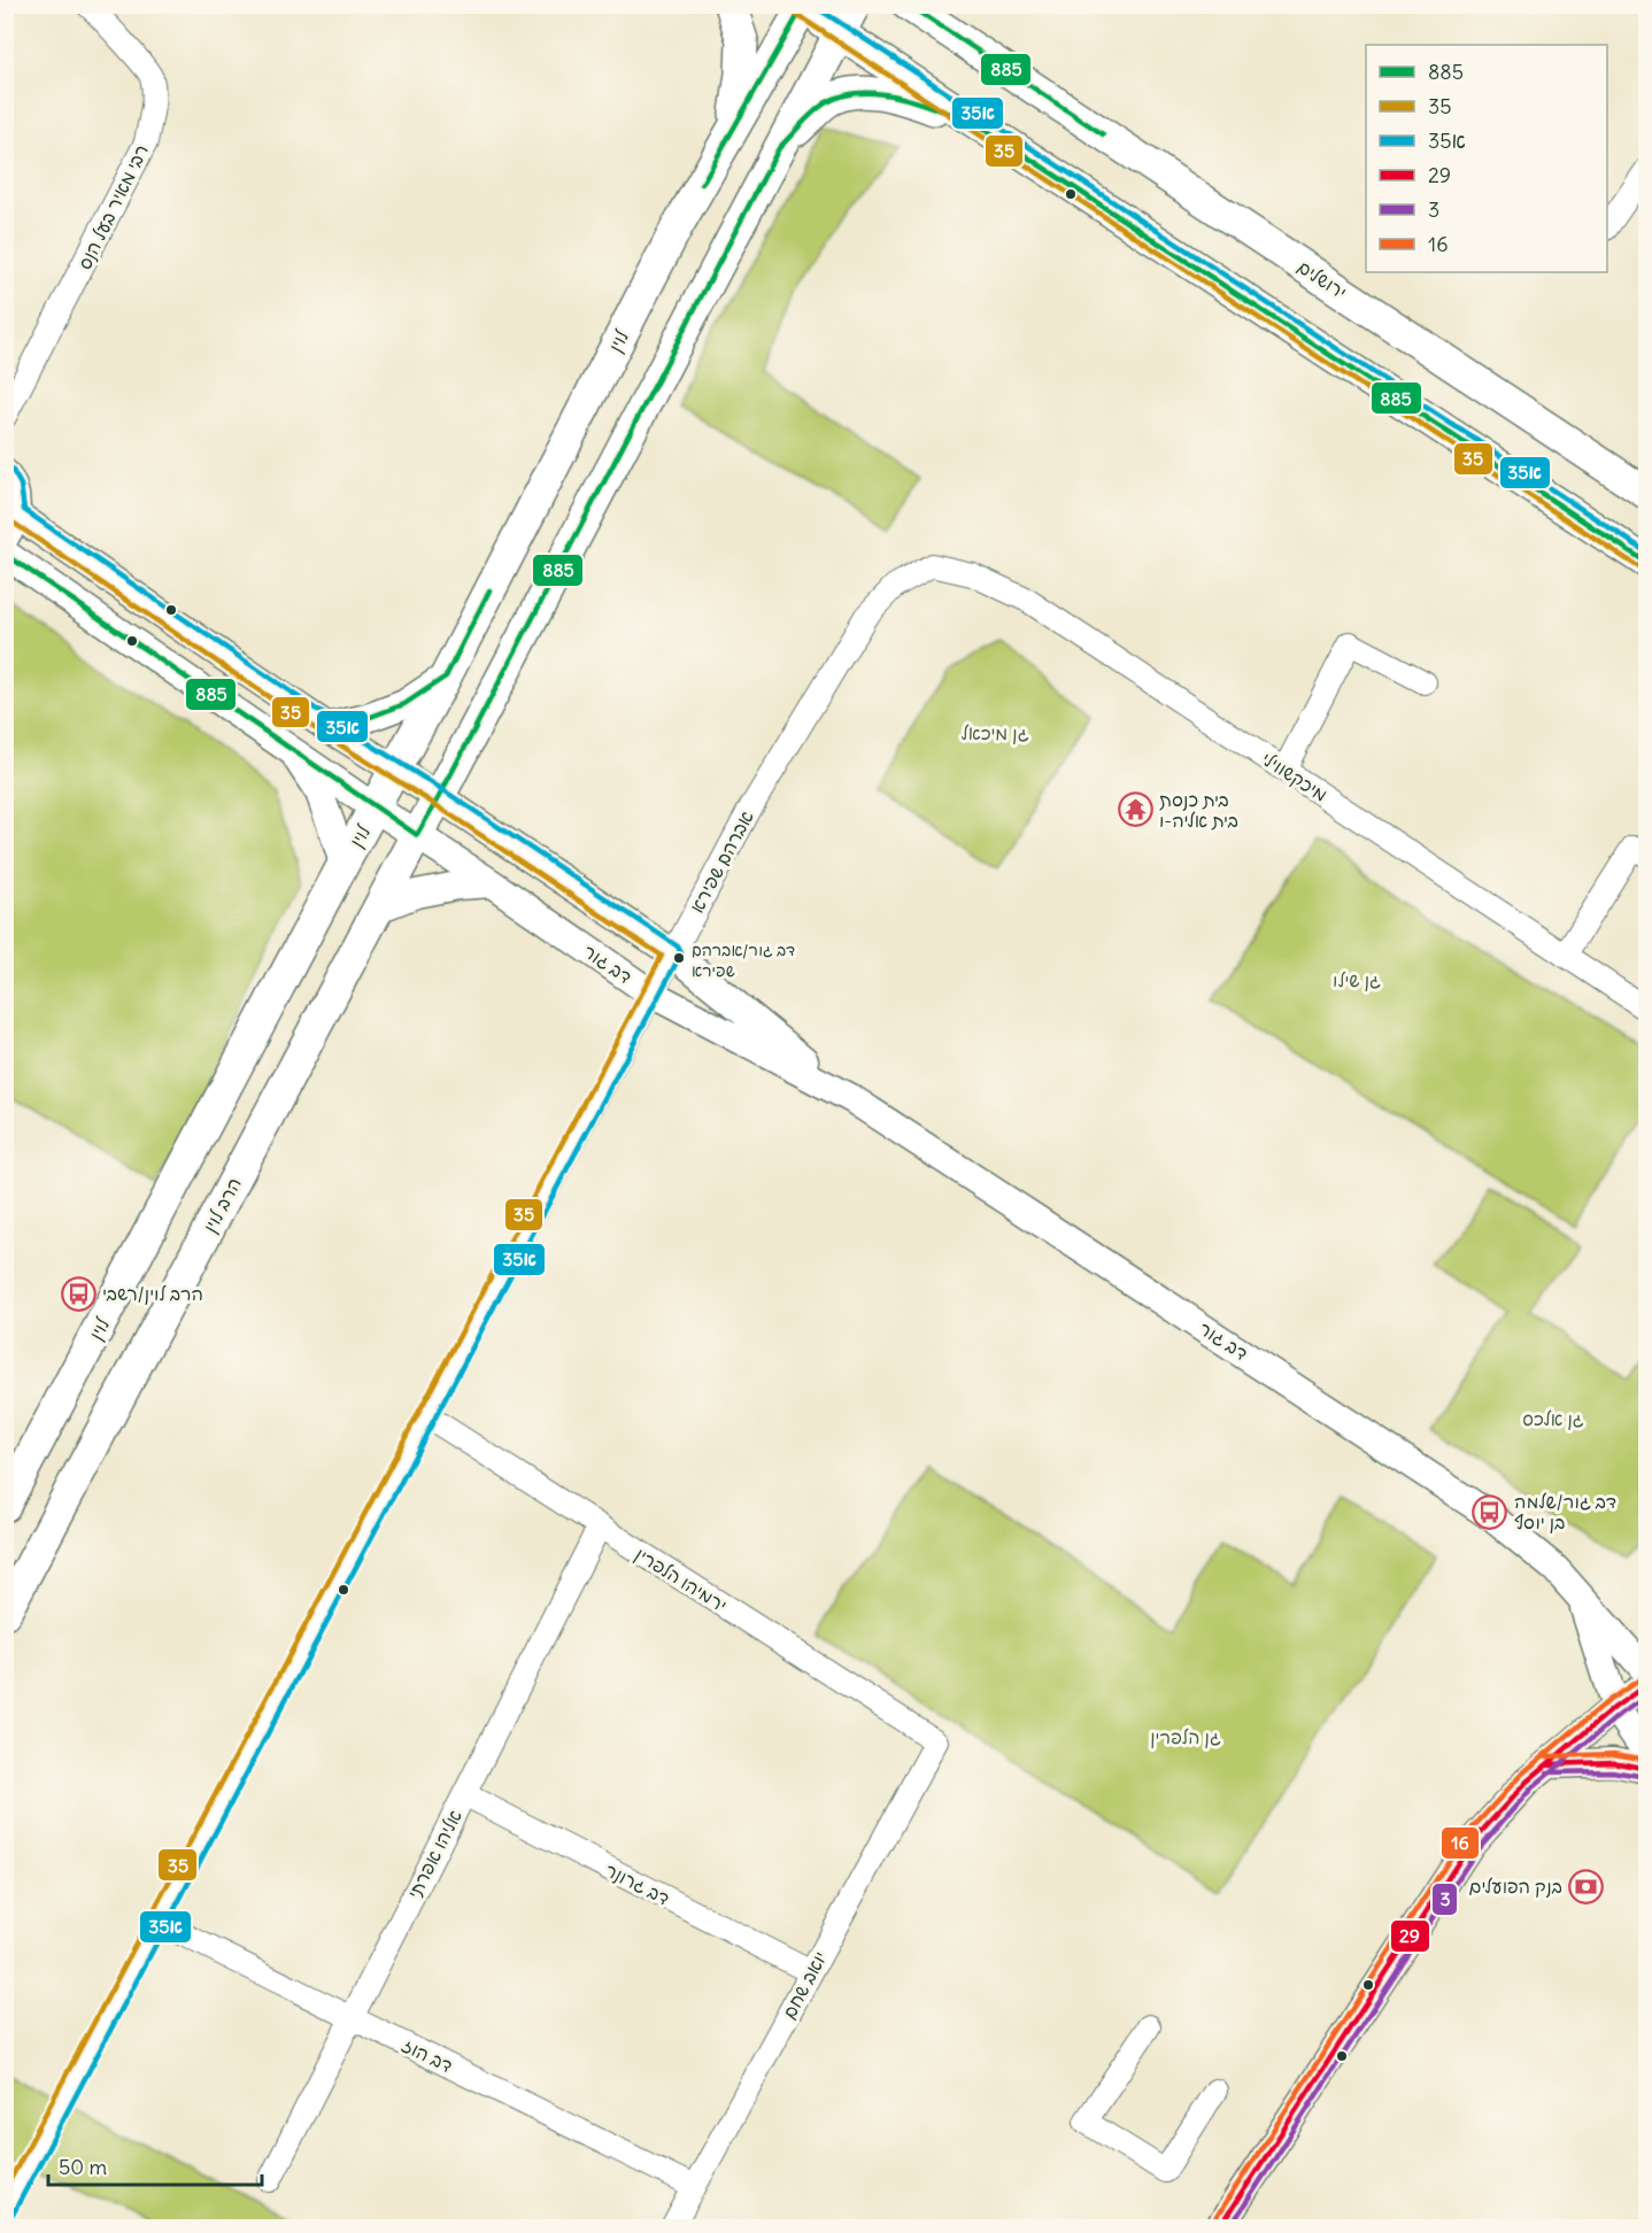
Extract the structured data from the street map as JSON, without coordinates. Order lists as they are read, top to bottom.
{
  "streets": {
    "main road": ["ירושלים", "לוין", "הרב לוין"],
    "street": [
      "רבי מאיר בעל הנס",
      "מיכקשווילי",
      "אברהם שפירא",
      "דב גור",
      "ירמיהו הלפרין",
      "אליהו אפרתי",
      "דב גרונר",
      "יואב שחם",
      "דב הוז"
    ]
  },
  "crossings": [
    ["לוין", "דב גור"],
    ["מיכקשווילי", "אברהם שפירא"],
    ["אברהם שפירא", "דב גור"],
    ["אברהם שפירא", "ירמיהו הלפרין"],
    ["אברהם שפירא", "דב הוז"],
    ["דב גור", "הרב לוין"],
    ["ירמיהו הלפרין", "אליהו אפרתי"],
    ["ירמיהו הלפרין", "יואב שחם"],
    ["אליהו אפרתי", "דב גרונר"],
    ["אליהו אפרתי", "דב הוז"],
    ["דב גרונר", "יואב שחם"],
    ["יואב שחם", "דב הוז"]
  ],
  "parks": [
    "גן מיכאל",
    "גן שילו",
    "גן אלכס",
    "גן הלפרין"
  ],
  "places": {
    "temple": ["בית כנסת בית אליה-ו"],
    "other": ["דב גור/אברהם שפירא"],
    "bus stop": ["הרב לוין/רשבי", "דב גור/שלמה בן יוסף"],
    "bank": ["בנק הפועלים"]
  },
  "lines": [
    "transit line 885",
    "transit line 35א",
    "transit line 35",
    "transit line 16",
    "transit line 29",
    "transit line 3"
  ],
  "legend": [
    "885",
    "35",
    "35א",
    "29",
    "3",
    "16"
  ],
  "scale_bar": "50 m"
}
